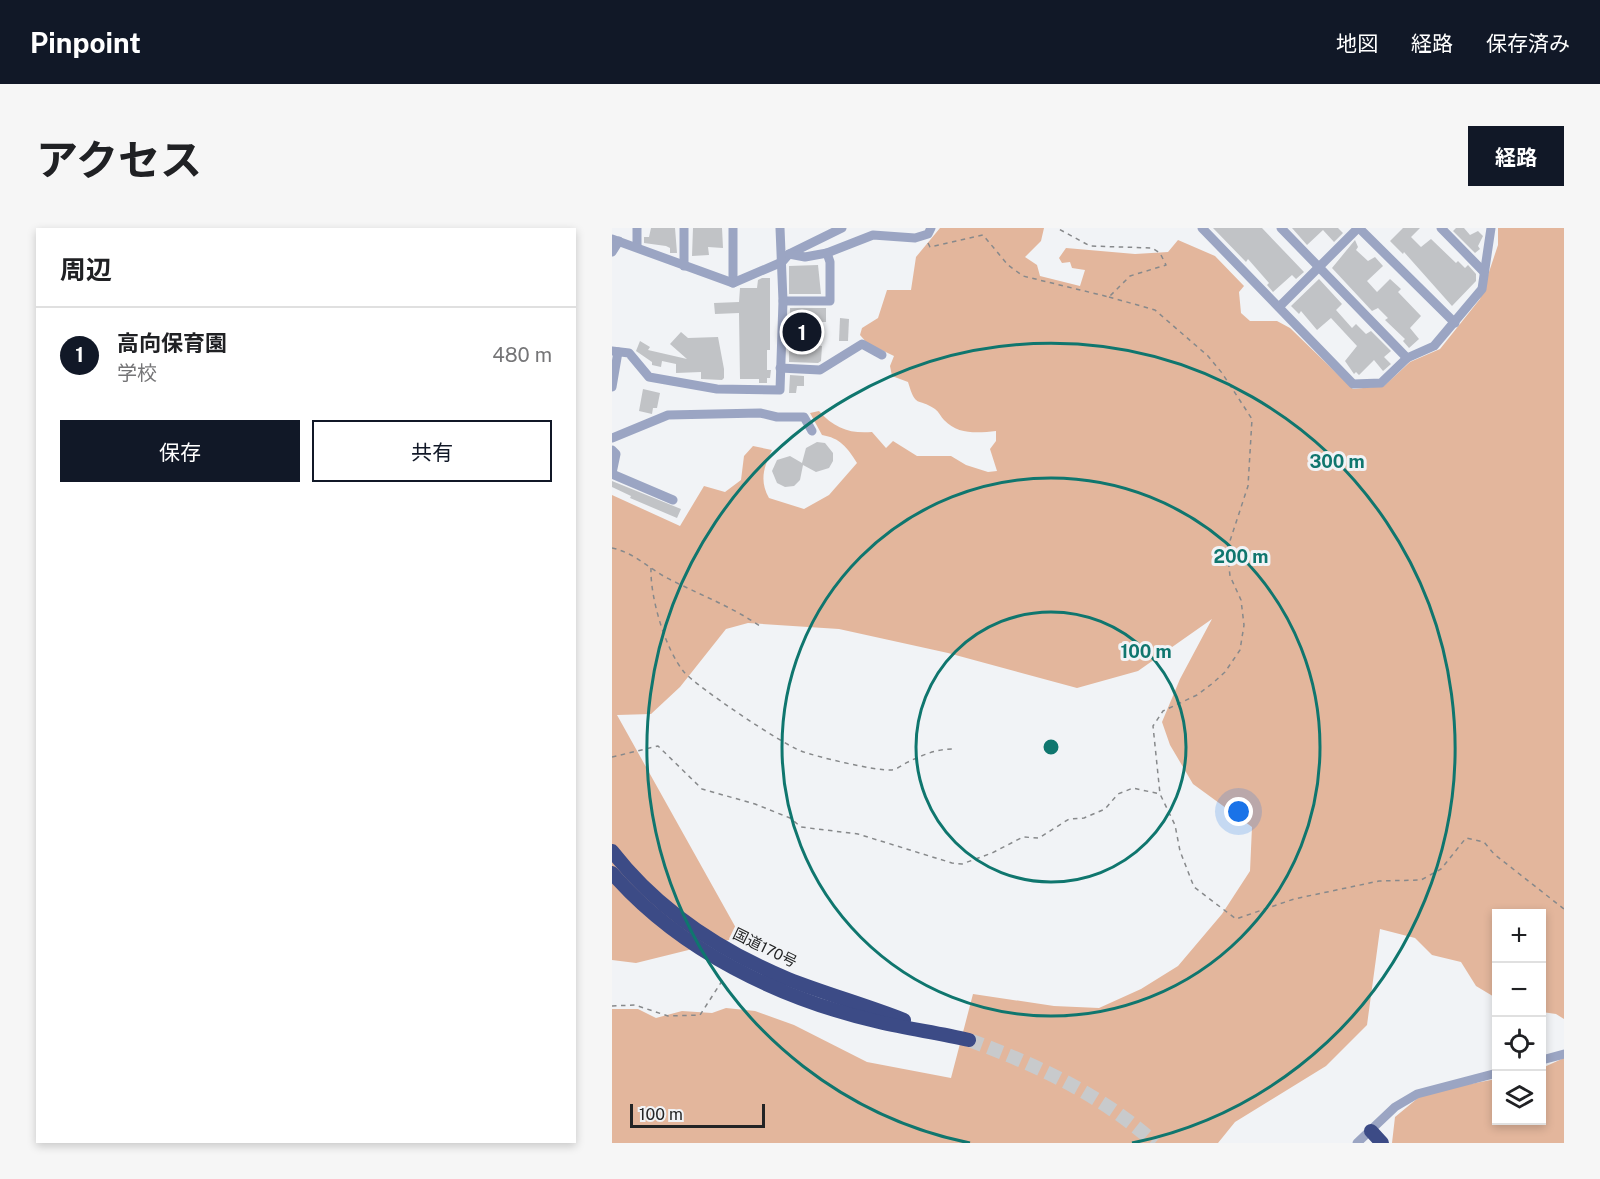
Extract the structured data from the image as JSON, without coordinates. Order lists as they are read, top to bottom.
{
  "streets": {
    "highway": ["国道170号"]
  },
  "scale_bar": "100 m",
  "page": {
    "header": "Pinpoint",
    "nav": ["地図", "経路", "保存済み"],
    "title": "アクセス",
    "buttons": [
      "経路",
      ["保存", "共有"]
    ],
    "heading": "周辺",
    "list": [
      {
        "mark": "1",
        "name": "高向保育園",
        "note": "学校",
        "value": "480 m"
      }
    ],
    "pins": "1",
    "map_buttons": ["+", "−"],
    "scale": "100 m"
  },
  "rings": ["300 m", "200 m", "100 m"]
}
